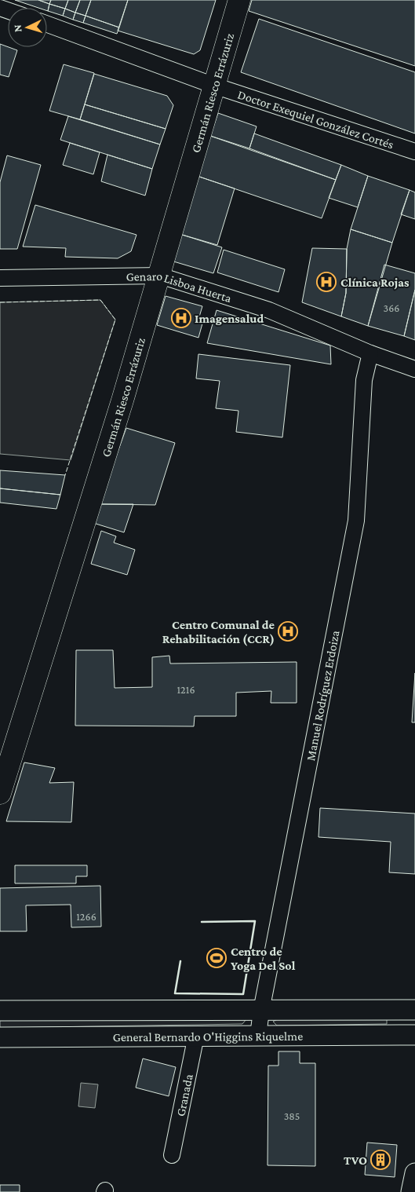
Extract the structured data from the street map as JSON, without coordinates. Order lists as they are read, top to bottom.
{
  "streets": {
    "main road": ["Germán Riesco Errázuriz"],
    "street": [
      "Doctor Exequiel González Cortés",
      "Genaro Lisboa Huerta",
      "Manuel Rodríguez Erdoiza",
      "General Bernardo O'Higgins Riquelme",
      "Granada"
    ]
  },
  "crossings": [
    ["Germán Riesco Errázuriz", "Doctor Exequiel González Cortés"],
    ["Germán Riesco Errázuriz", "Genaro Lisboa Huerta"],
    ["Genaro Lisboa Huerta", "Manuel Rodríguez Erdoiza"],
    ["Manuel Rodríguez Erdoiza", "General Bernardo O'Higgins Riquelme"],
    ["General Bernardo O'Higgins Riquelme", "Granada"]
  ],
  "places": {
    "hospital": ["Clínica Rojas", "Imagensalud", "Centro Comunal de Rehabilitación (CCR)"],
    "sports": ["Centro de Yoga Del Sol"],
    "building": ["TVO"]
  },
  "house_numbers": [
    "366",
    "1216",
    "1266",
    "385"
  ],
  "north": "left"
}
